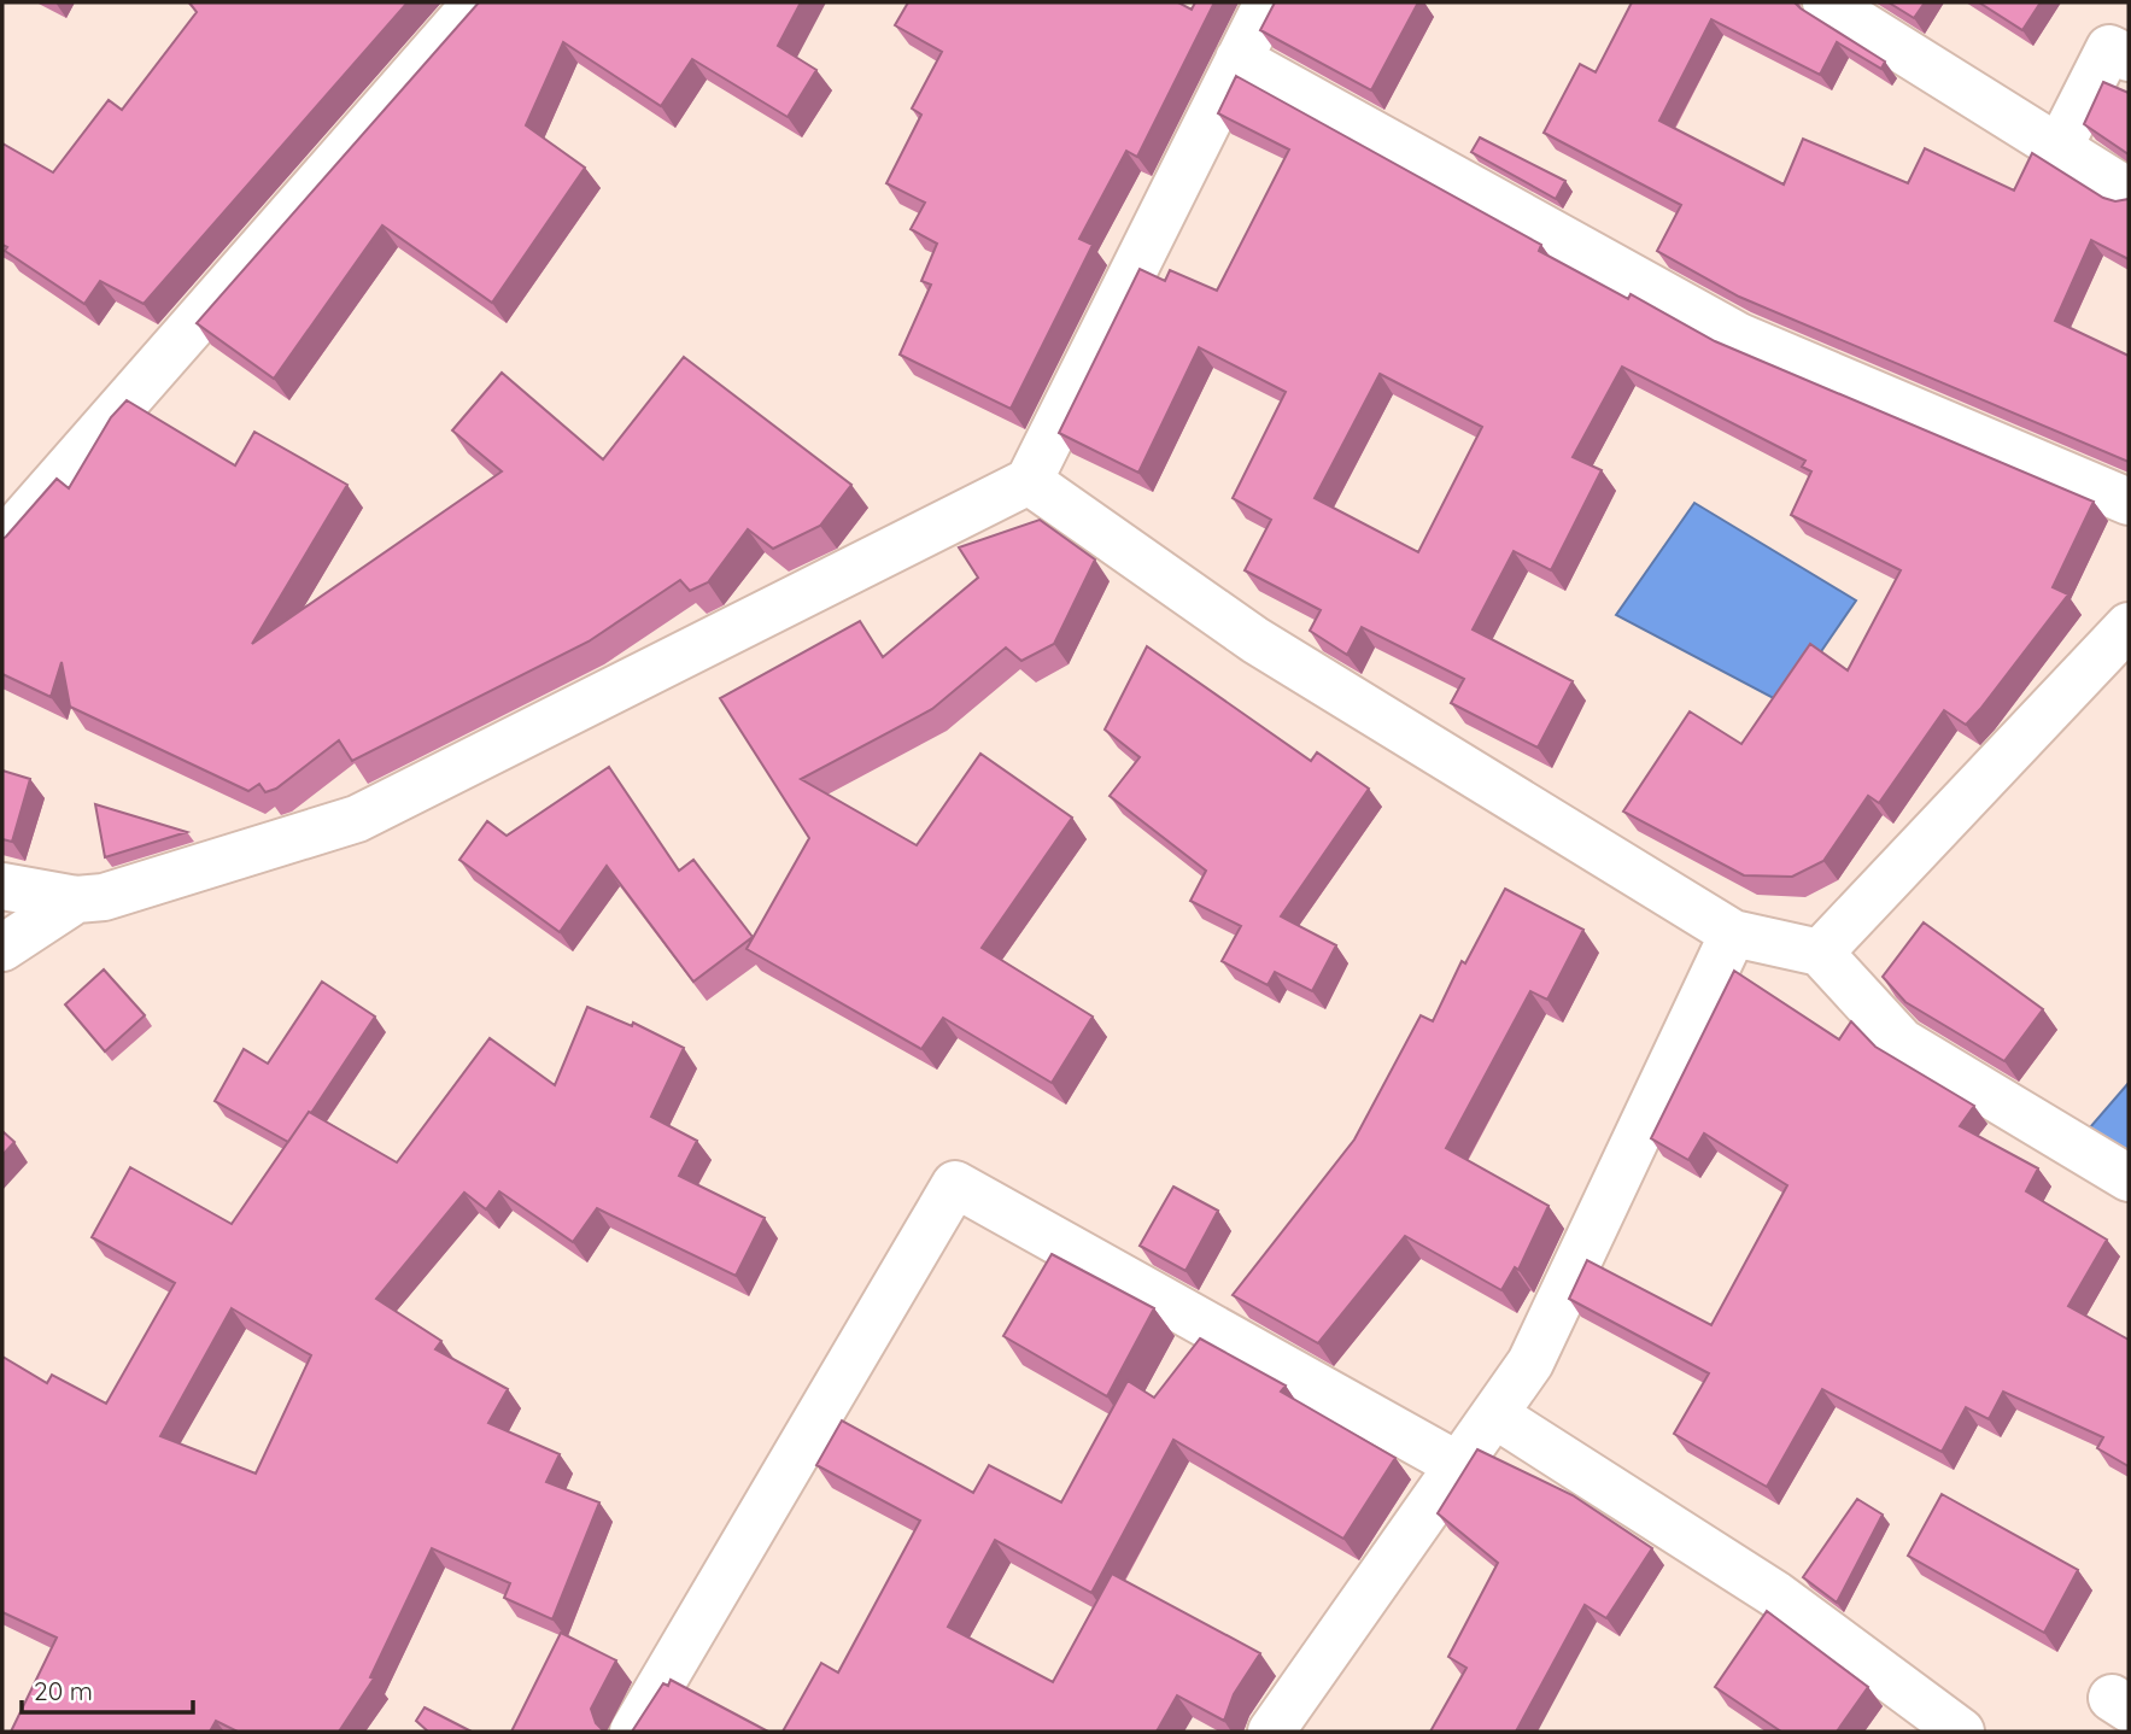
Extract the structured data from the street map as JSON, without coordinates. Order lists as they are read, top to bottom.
{
  "scale_bar": "20 m"
}
